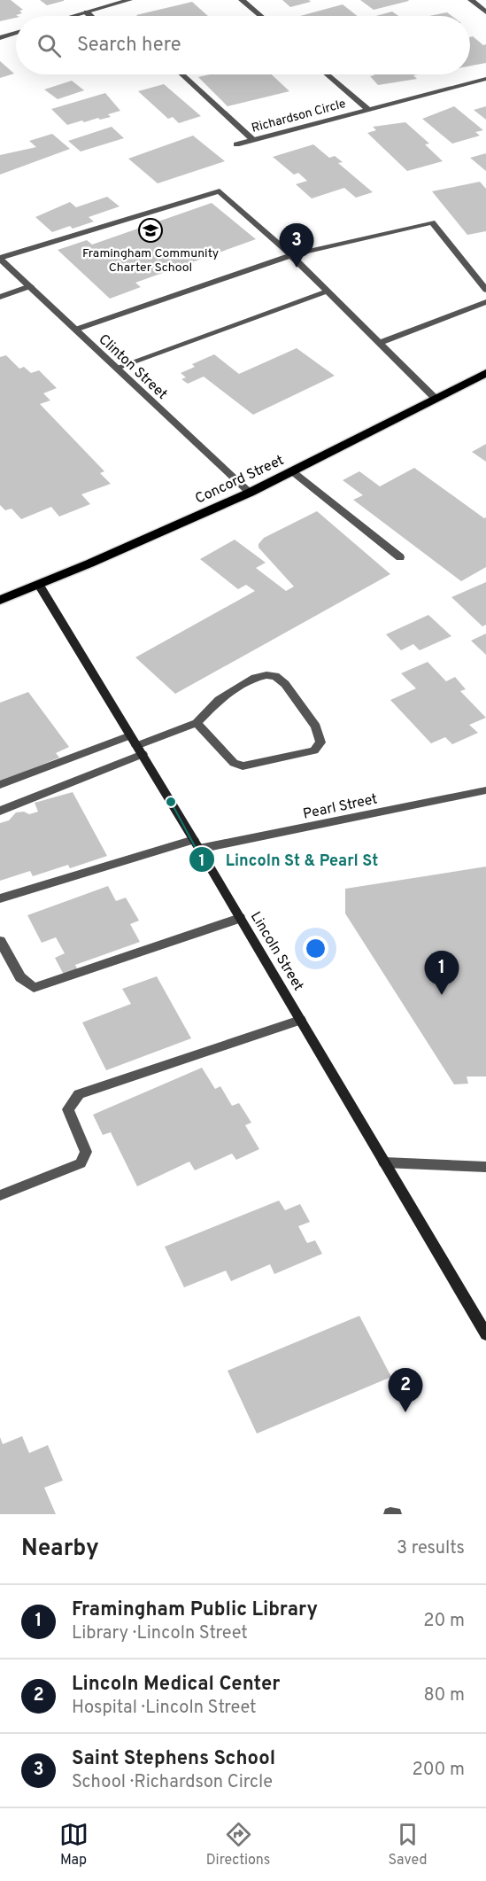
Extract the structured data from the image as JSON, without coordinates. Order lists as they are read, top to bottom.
{
  "streets": {
    "main road": ["Concord Street"],
    "street": [
      "Richardson Circle",
      "Clinton Street",
      "Pearl Street",
      "Lincoln Street"
    ]
  },
  "crossings": [
    ["Clinton Street", "Concord Street"],
    ["Concord Street", "Lincoln Street"],
    ["Pearl Street", "Lincoln Street"]
  ],
  "places": {
    "school or university": ["Framingham Community Charter School"],
    "other": ["Lincoln St & Pearl St"]
  },
  "page": {
    "search": "Search here",
    "pins": ["3", "1", "2"],
    "heading": ["Nearby", "3 results"],
    "list": [
      {
        "mark": "1",
        "name": "Framingham Public Library",
        "note": "Library · Lincoln Street",
        "value": "20 m"
      },
      {
        "mark": "2",
        "name": "Lincoln Medical Center",
        "note": "Hospital · Lincoln Street",
        "value": "80 m"
      },
      {
        "mark": "3",
        "name": "Saint Stephens School",
        "note": "School · Richardson Circle",
        "value": "200 m"
      }
    ],
    "nav": ["Map", "Directions", "Saved"]
  }
}
